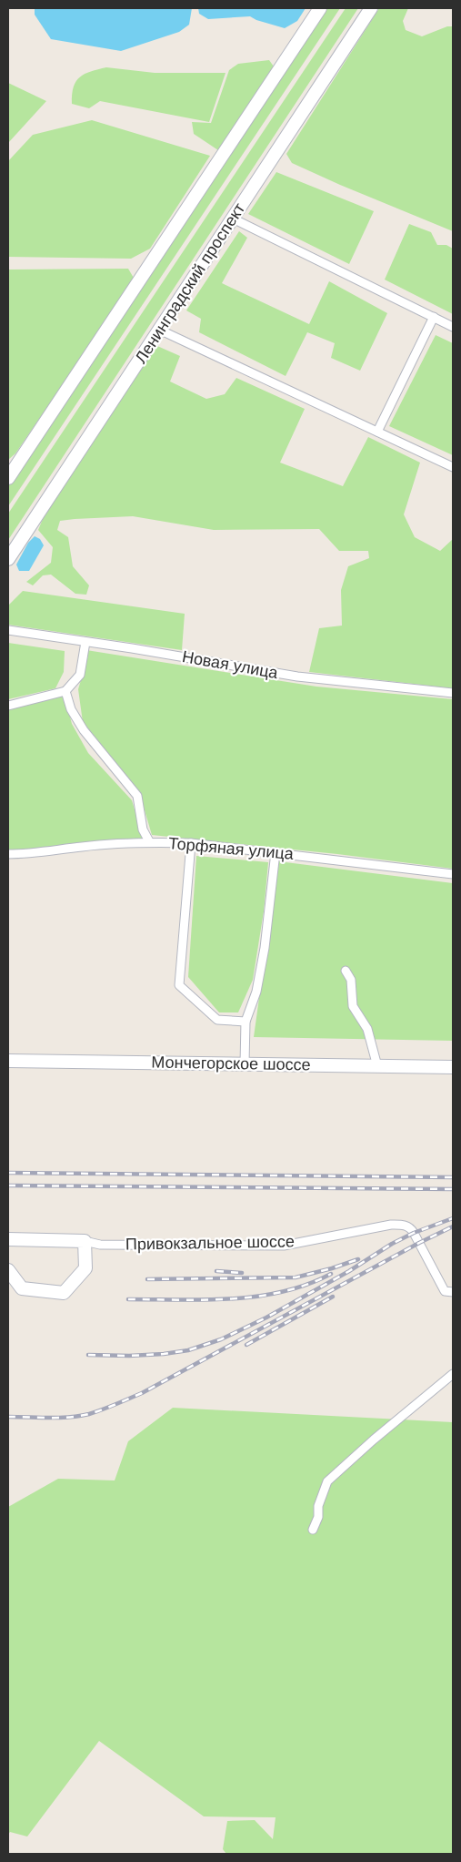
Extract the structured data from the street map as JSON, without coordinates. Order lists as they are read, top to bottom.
{
  "streets": {
    "street": [
      "Ленинградский проспект",
      "Новая улица",
      "Торфяная улица",
      "Мончегорское шоссе",
      "Привокзальное шоссе"
    ]
  }
}
